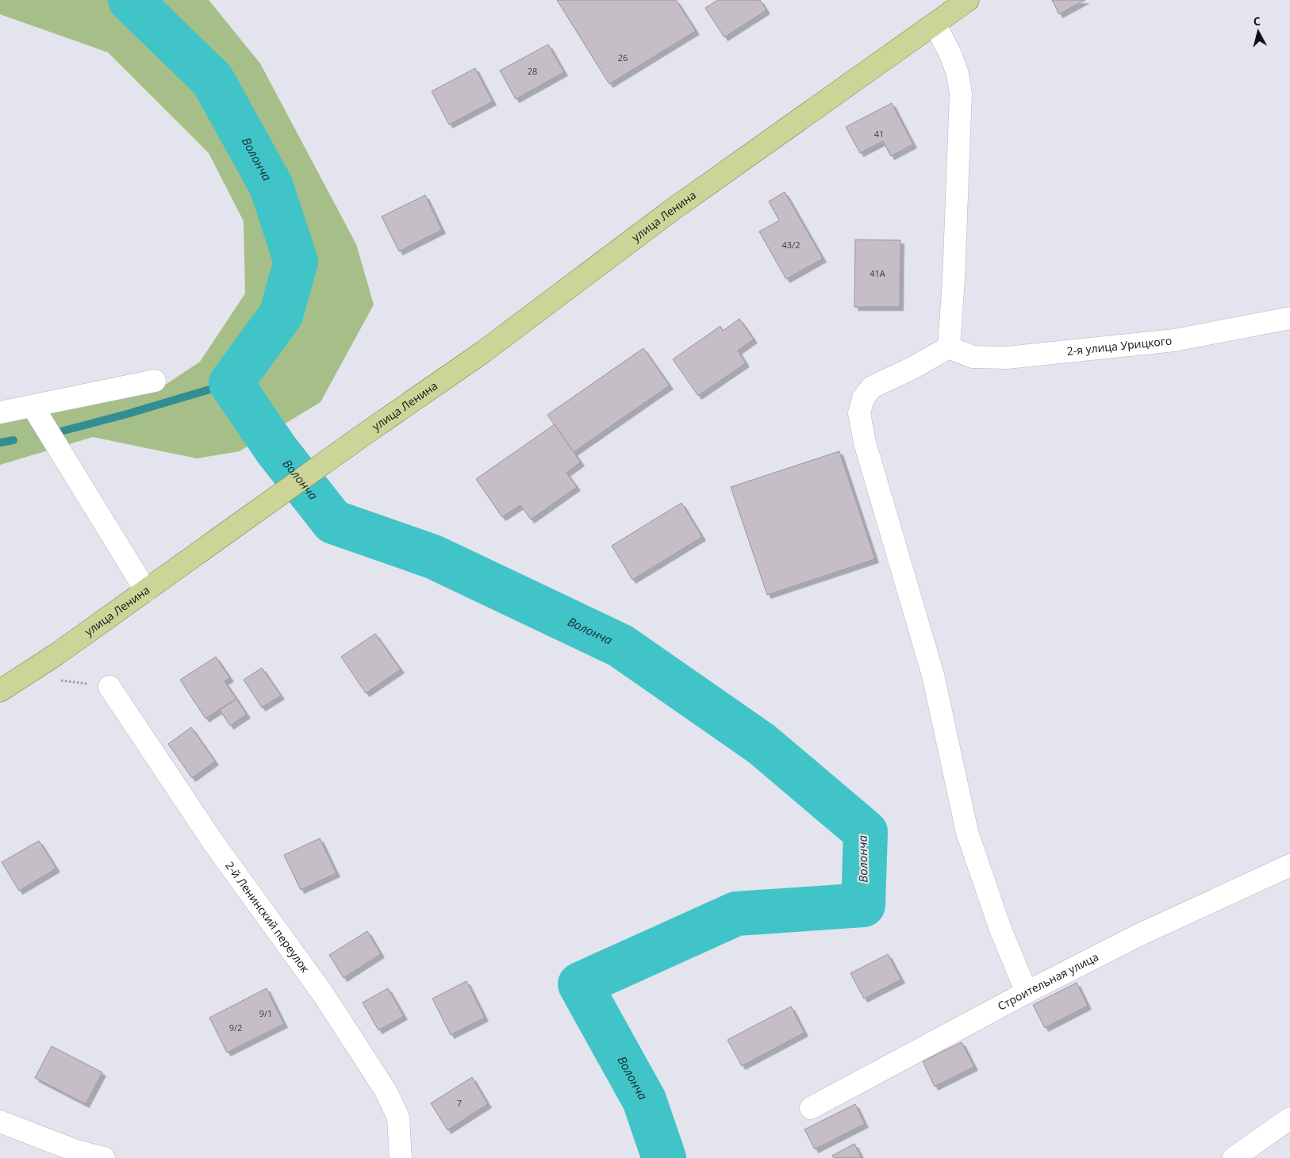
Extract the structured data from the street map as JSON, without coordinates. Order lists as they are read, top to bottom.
{
  "streets": {
    "main road": ["улица Ленина"],
    "street": ["2-я улица Урицкого", "2-й Ленинский переулок", "Строительная улица"]
  },
  "water": ["Волонча"],
  "house_numbers": [
    "26",
    "28",
    "41",
    "43/2",
    "41А",
    "9/1",
    "9/2",
    "7"
  ],
  "north": "top"
}
